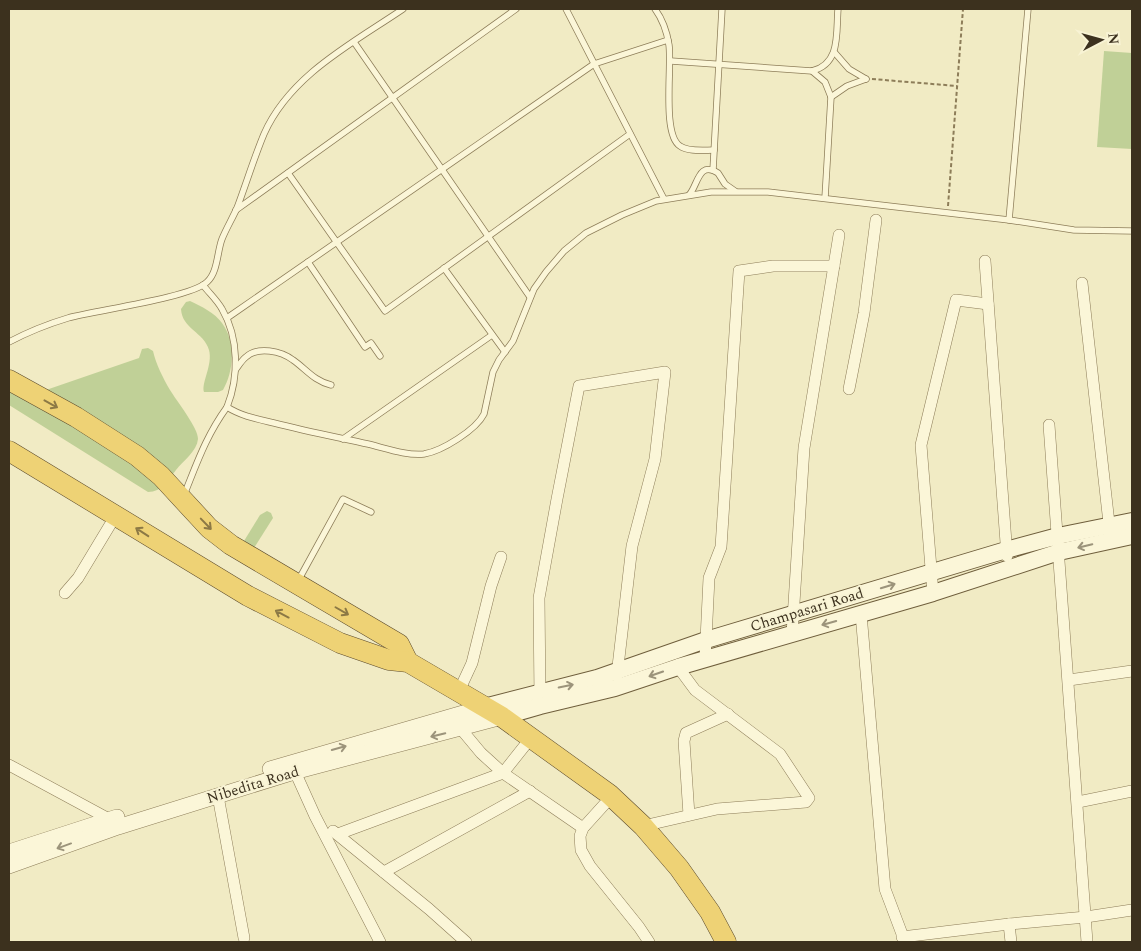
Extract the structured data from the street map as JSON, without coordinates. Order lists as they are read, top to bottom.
{
  "streets": {
    "main road": ["Champasari Road"],
    "street": ["Nibedita Road"]
  },
  "crossings": [
    ["Champasari Road", "Nibedita Road"]
  ],
  "north": "right"
}
